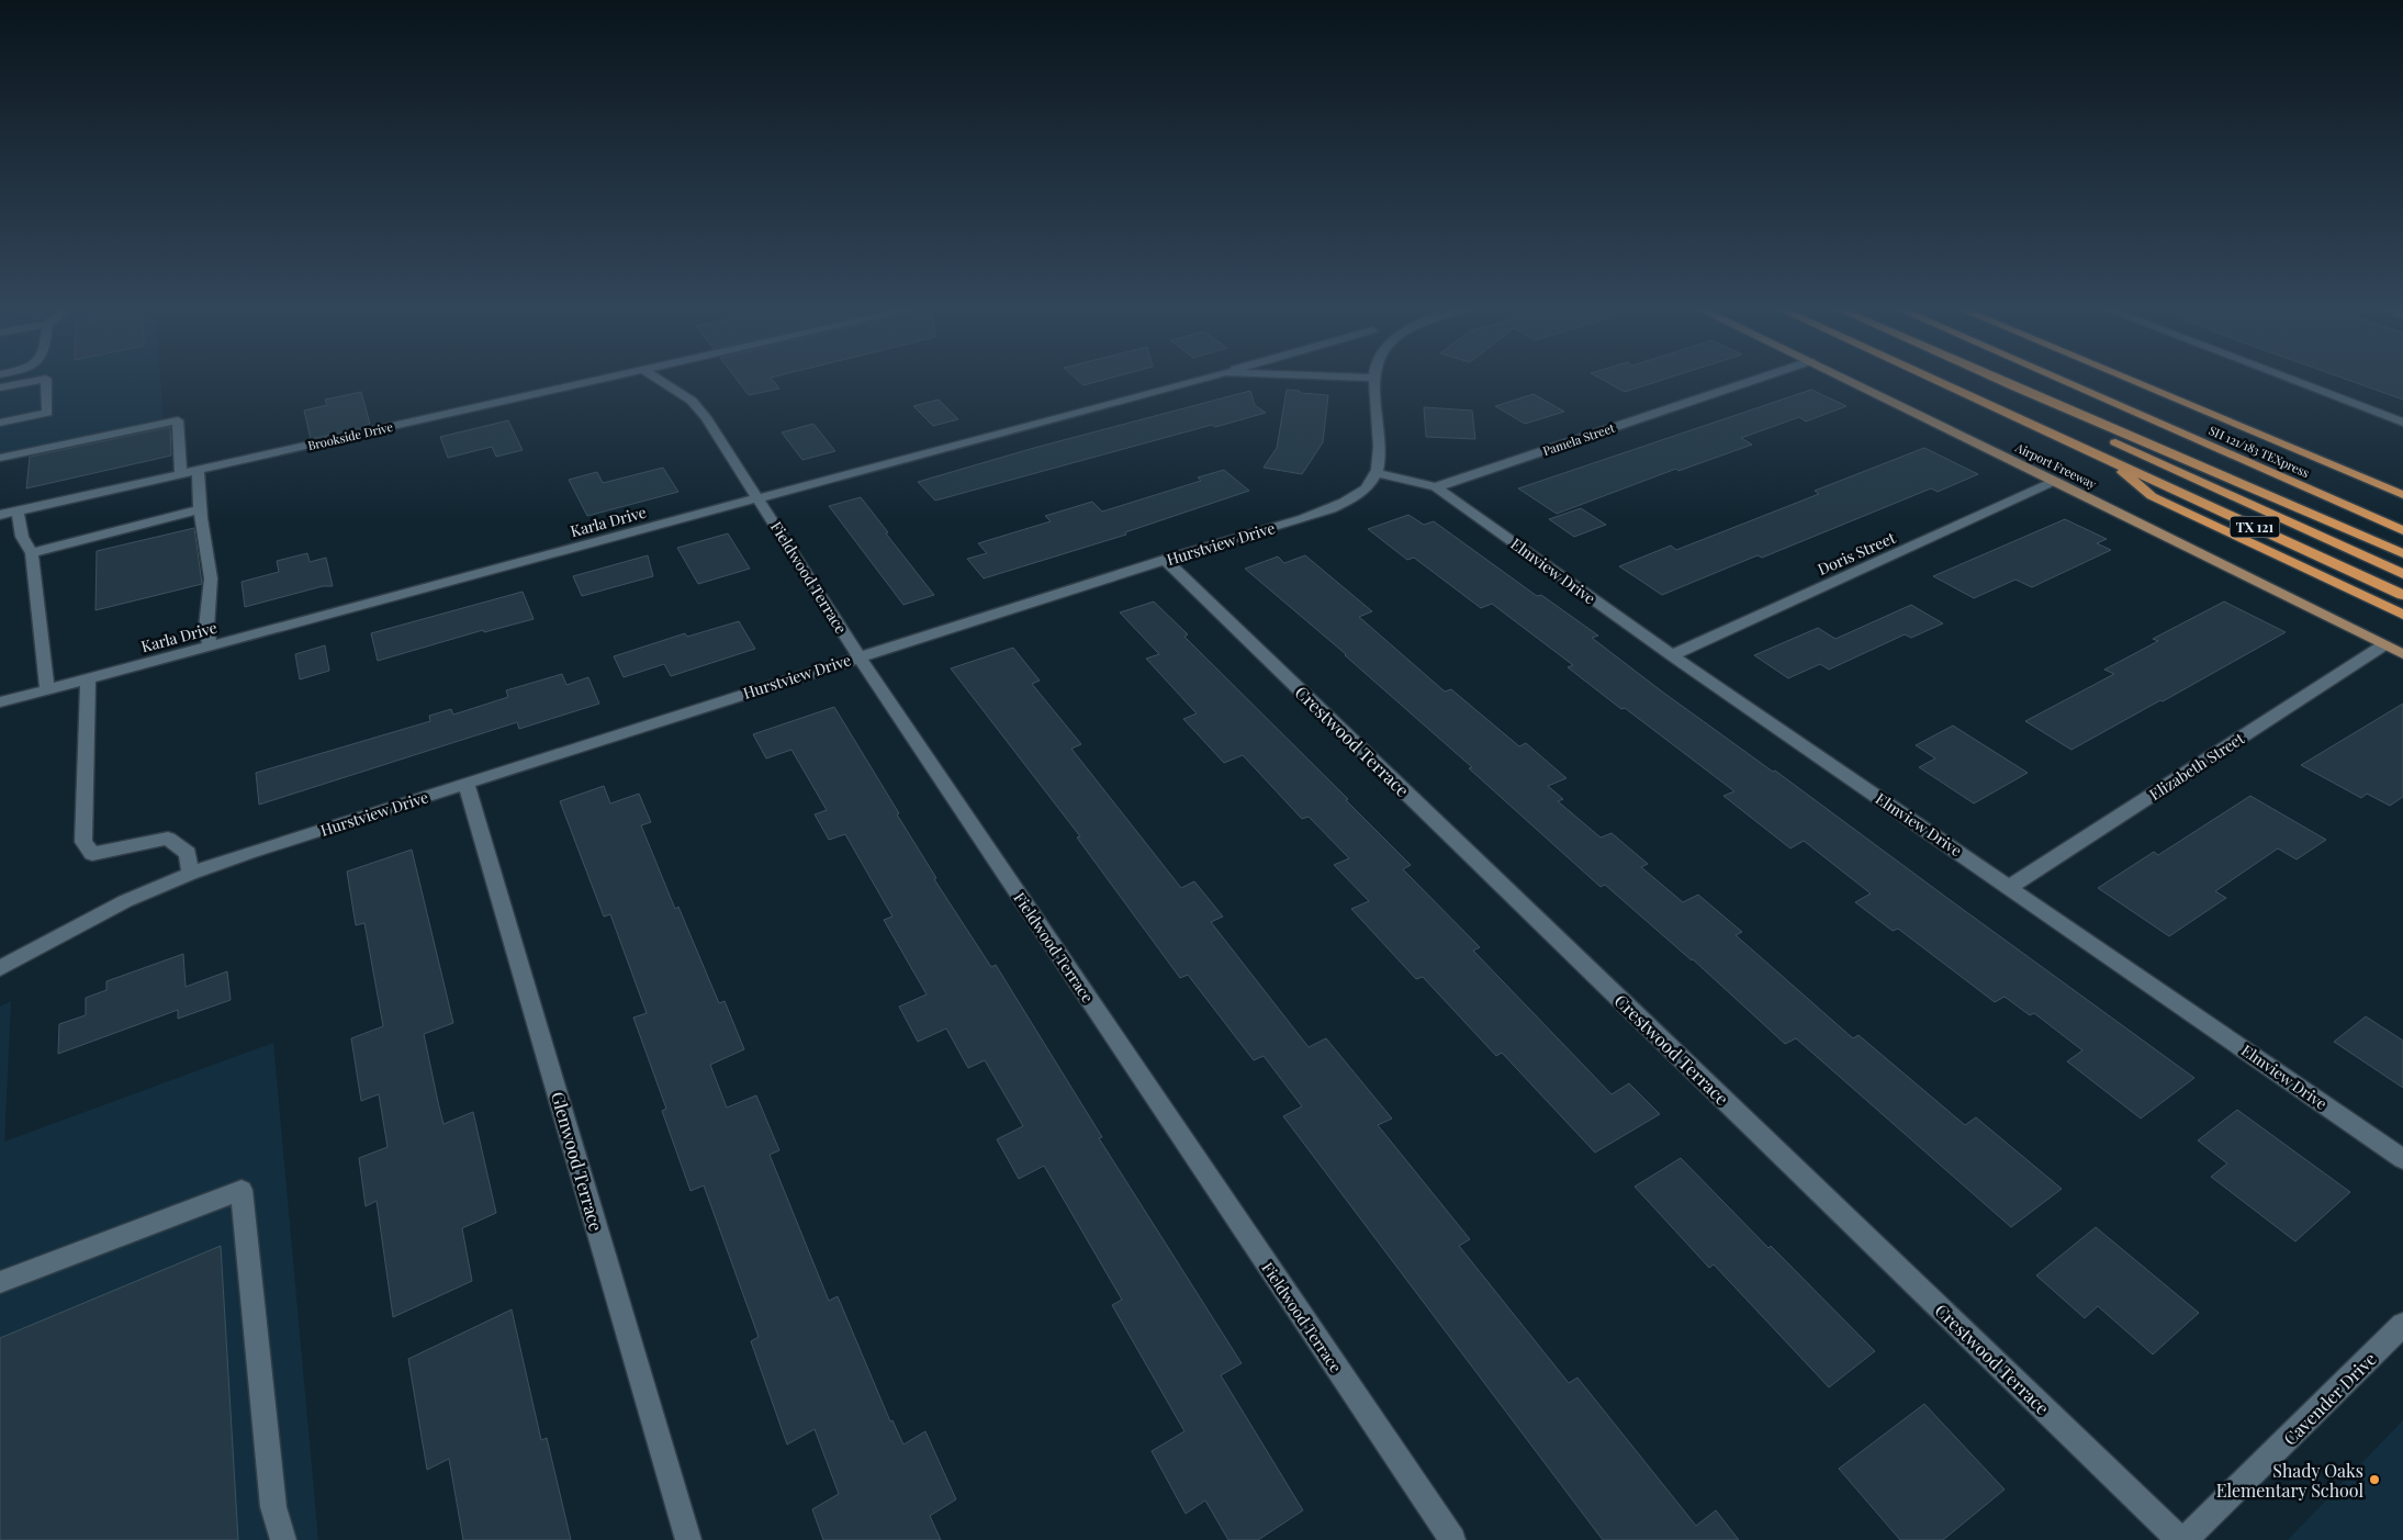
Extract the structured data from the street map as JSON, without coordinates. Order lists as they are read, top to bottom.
{
  "streets": {
    "highway": ["SH 121/183 TEXpress", "Airport Freeway", "TX 121"],
    "street": [
      "Brookside Drive",
      "Pamela Street",
      "Karla Drive",
      "Hurstview Drive",
      "Doris Street",
      "Elmview Drive",
      "Fieldwood Terrace",
      "Crestwood Terrace",
      "Elizabeth Street",
      "Glenwood Terrace",
      "Cavender Drive"
    ]
  },
  "crossings": [
    ["Pamela Street", "Elmview Drive"],
    ["Airport Freeway", "Doris Street"],
    ["Airport Freeway", "Elizabeth Street"],
    ["Karla Drive", "Fieldwood Terrace"],
    ["Hurstview Drive", "Fieldwood Terrace"],
    ["Hurstview Drive", "Crestwood Terrace"],
    ["Hurstview Drive", "Glenwood Terrace"],
    ["Doris Street", "Elmview Drive"],
    ["Elmview Drive", "Elizabeth Street"]
  ],
  "places": ["Shady Oaks Elementary School"]
}
